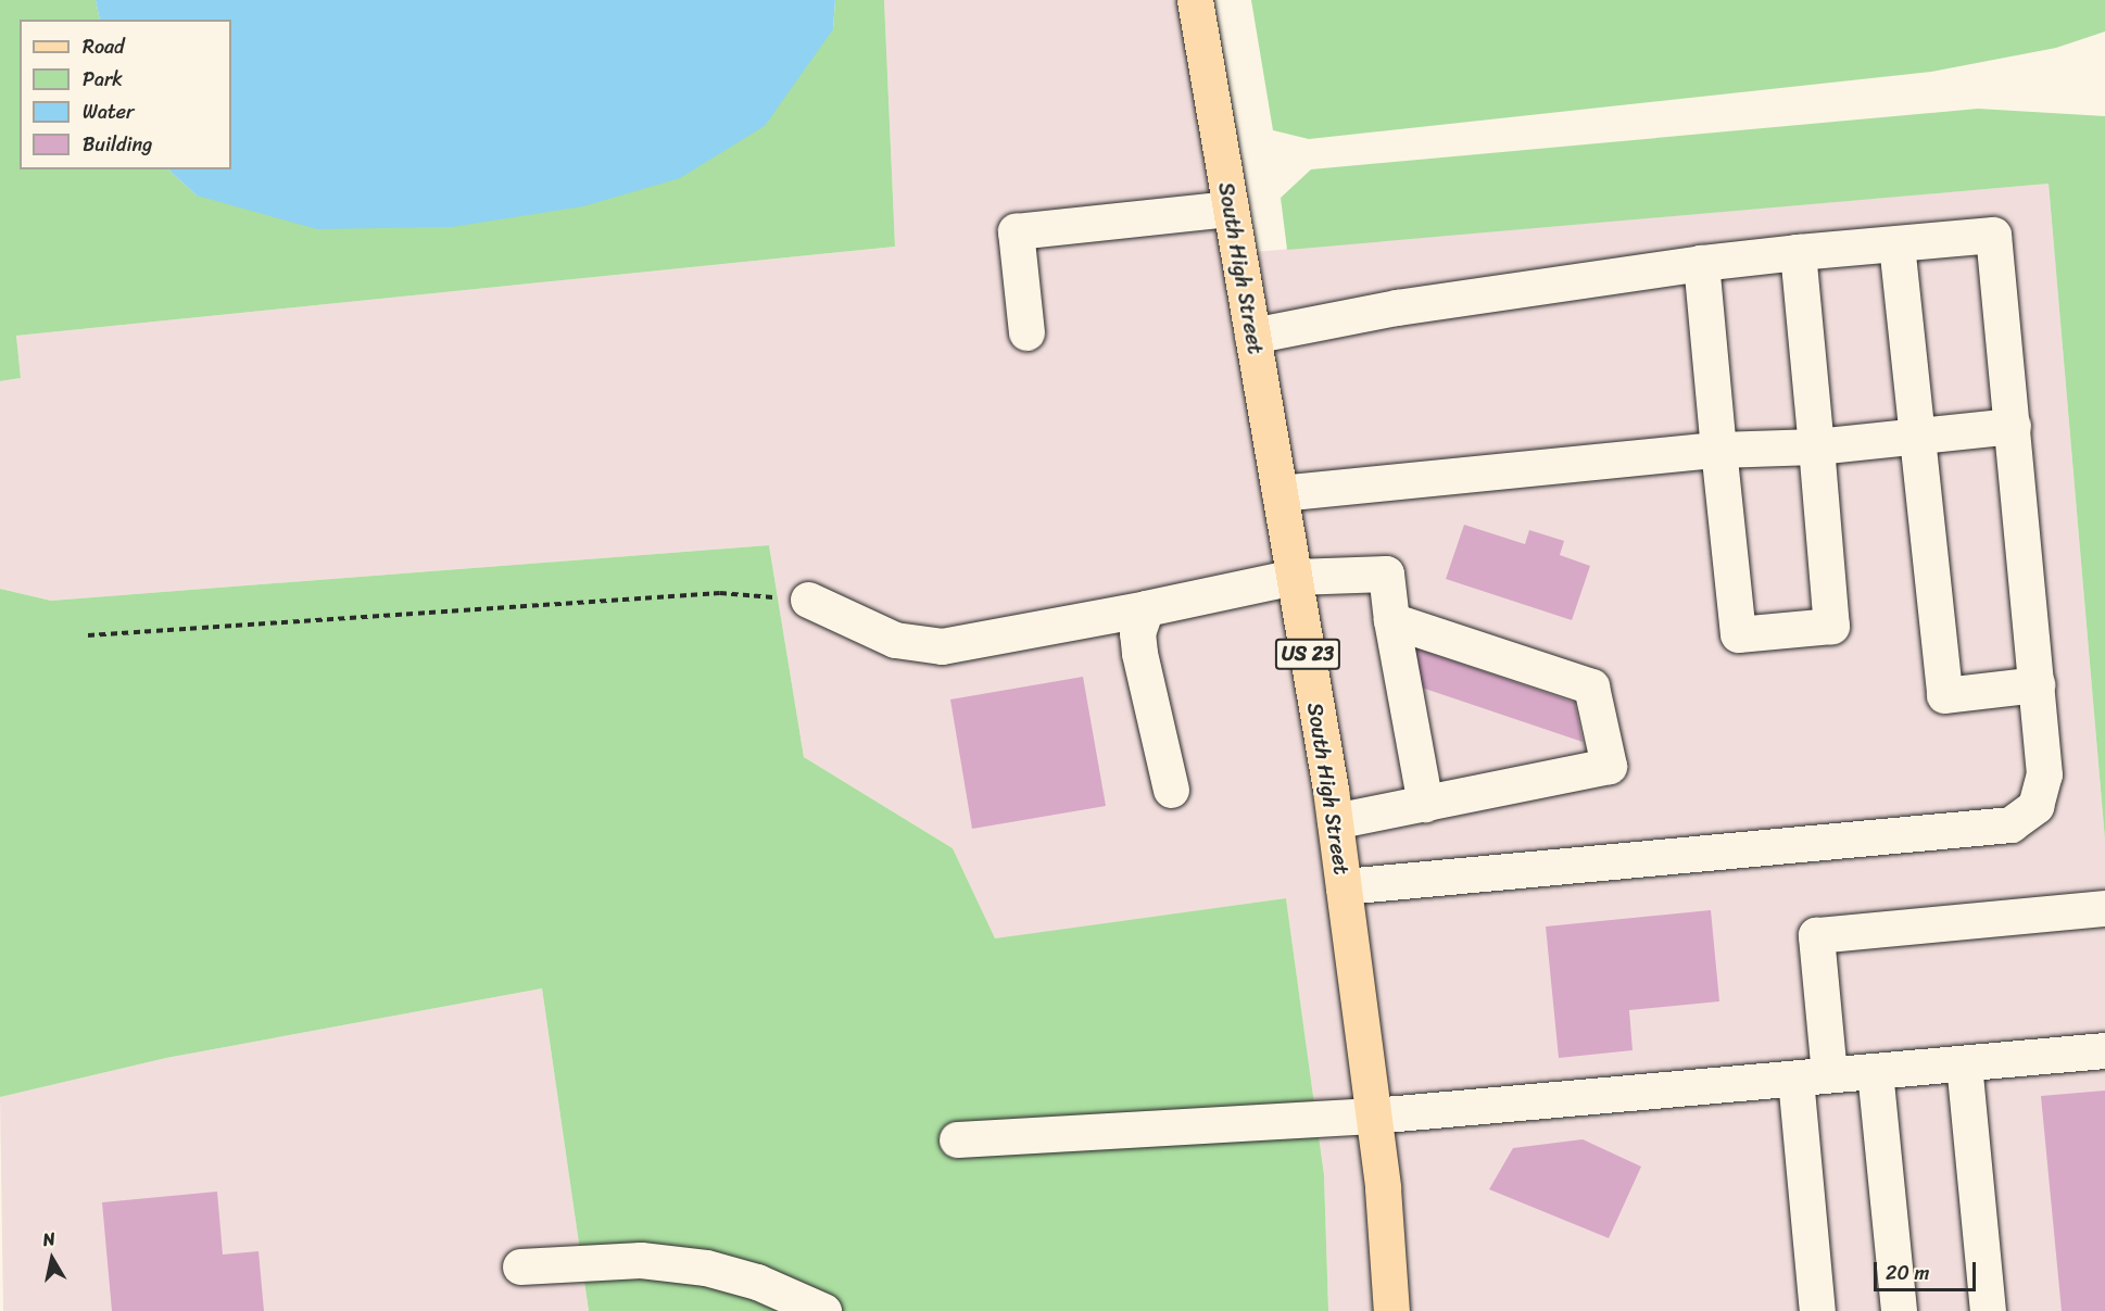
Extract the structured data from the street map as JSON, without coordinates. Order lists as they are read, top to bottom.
{
  "streets": {
    "main road": ["South High Street", "US 23"]
  },
  "legend": [
    "Road",
    "Park",
    "Water",
    "Building"
  ],
  "scale_bar": "20 m",
  "north": "top"
}
